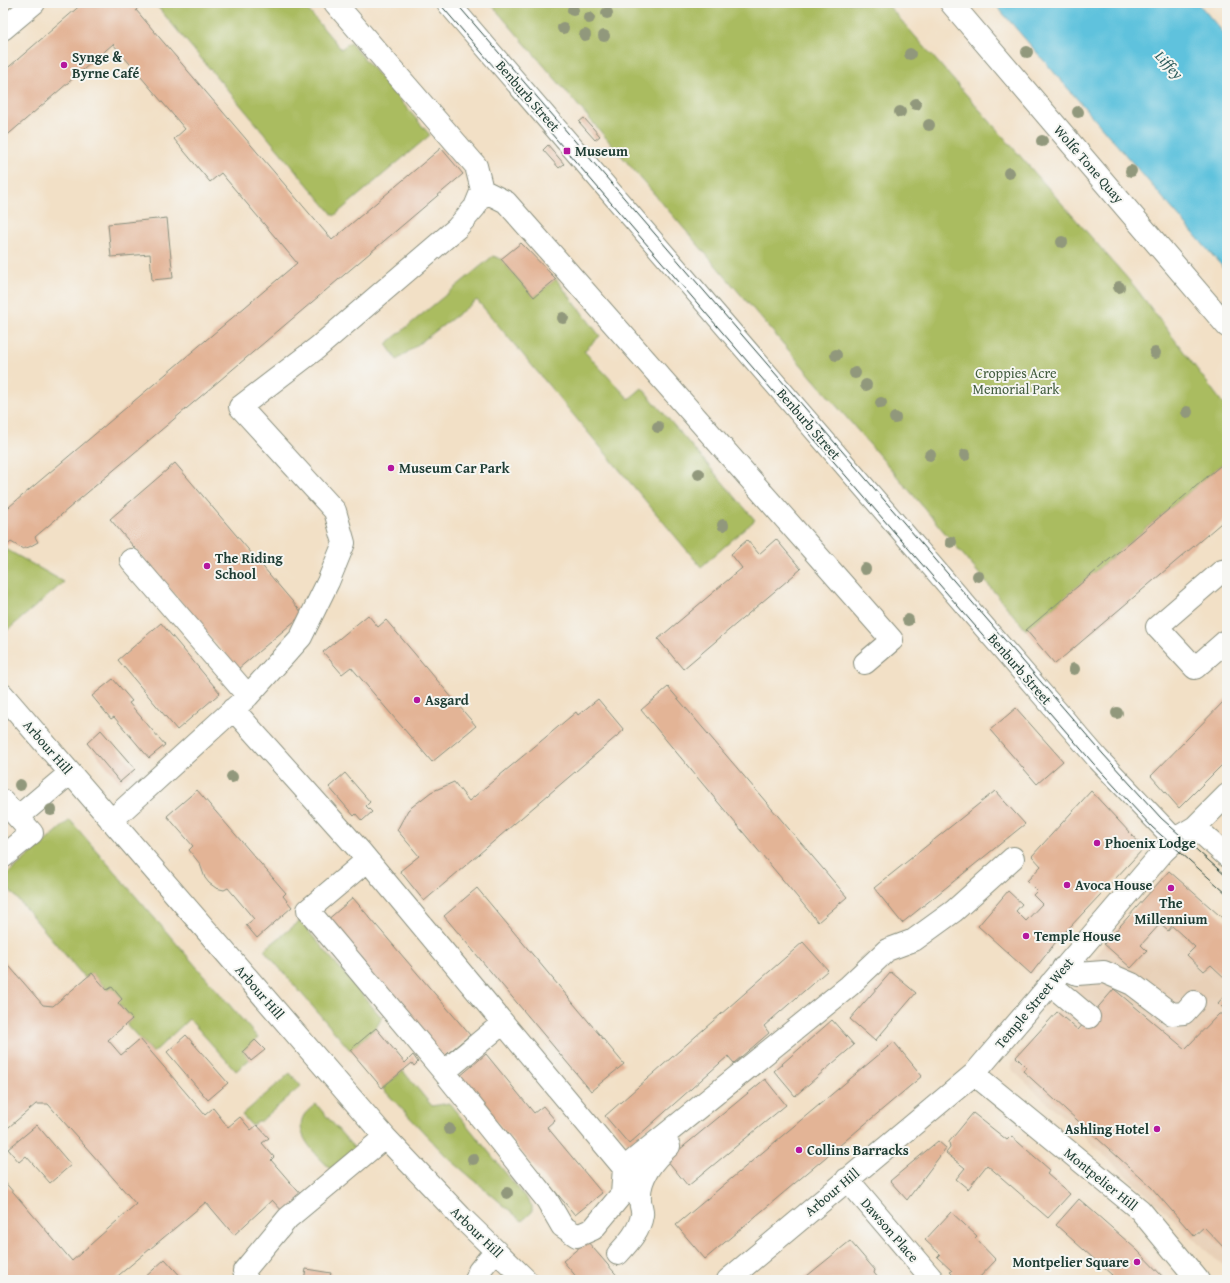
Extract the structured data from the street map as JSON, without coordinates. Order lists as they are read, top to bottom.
{
  "streets": {
    "street": [
      "Benburb Street",
      "Wolfe Tone Quay",
      "Arbour Hill",
      "Temple Street West",
      "Montpelier Hill",
      "Dawson Place"
    ]
  },
  "crossings": [
    ["Benburb Street", "Temple Street West"],
    ["Arbour Hill", "Temple Street West"],
    ["Arbour Hill", "Montpelier Hill"],
    ["Arbour Hill", "Dawson Place"],
    ["Temple Street West", "Montpelier Hill"]
  ],
  "water": ["Liffey"],
  "parks": ["Croppies Acre Memorial Park"],
  "places": {
    "other": [
      "Synge & Byrne Café",
      "Museum Car Park",
      "The Riding School",
      "Asgard",
      "Phoenix Lodge",
      "Avoca House",
      "The Millennium",
      "Temple House",
      "Ashling Hotel",
      "Collins Barracks",
      "Montpelier Square"
    ],
    "transit": ["Museum"]
  }
}
